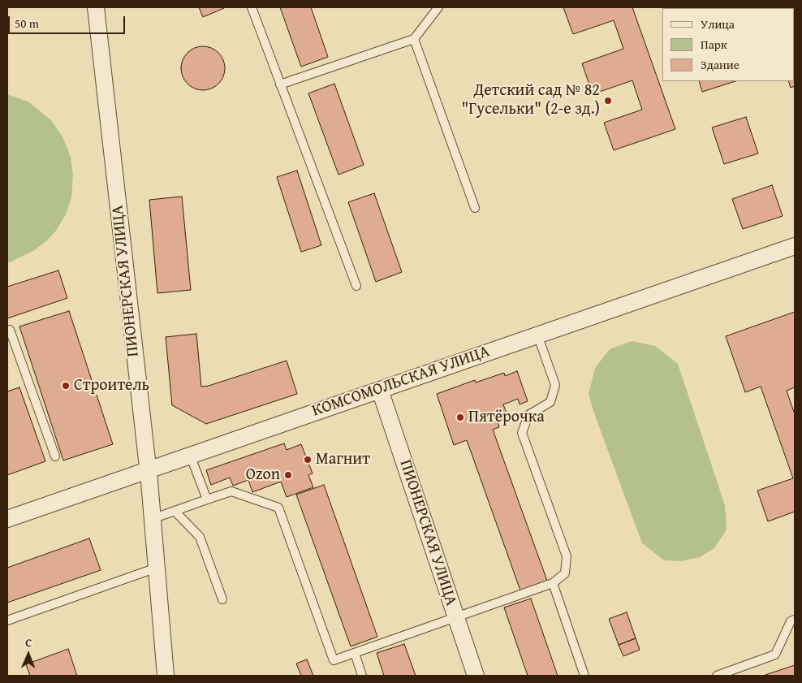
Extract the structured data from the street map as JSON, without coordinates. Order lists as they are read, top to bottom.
{
  "streets": {
    "street": ["ПИОНЕРСКАЯ УЛИЦА", "КОМСОМОЛЬСКАЯ УЛИЦА"]
  },
  "crossings": [
    ["ПИОНЕРСКАЯ УЛИЦА", "КОМСОМОЛЬСКАЯ УЛИЦА"]
  ],
  "places": [
    "Детский сад № 82 \"Гусельки\" (2-е зд.)",
    "Строитель",
    "Пятёрочка",
    "Магнит",
    "Ozon"
  ],
  "legend": ["Улица", "Парк", "Здание"],
  "scale_bar": "50 m",
  "north": "top"
}
